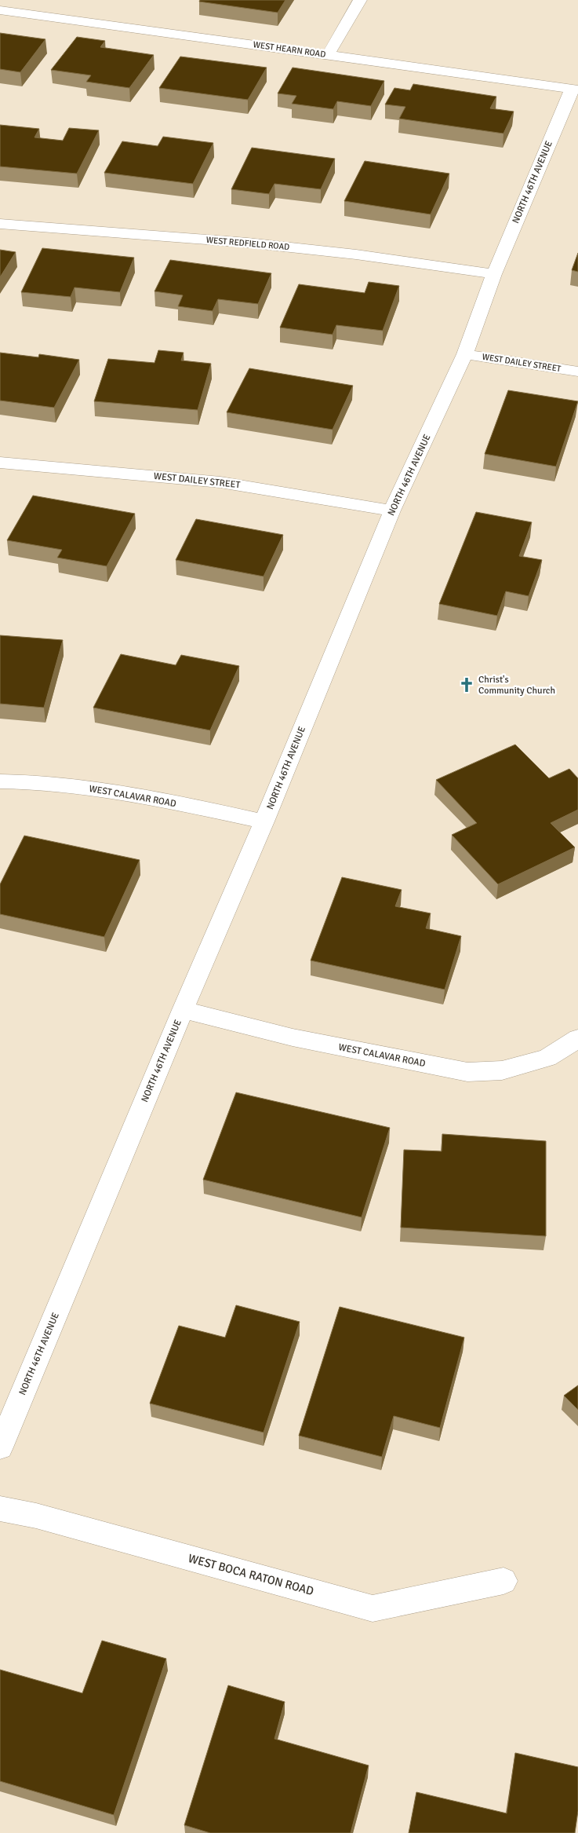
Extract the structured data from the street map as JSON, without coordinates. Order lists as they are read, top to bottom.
{
  "streets": {
    "street": [
      "WEST HEARN ROAD",
      "NORTH 46TH AVENUE",
      "WEST REDFIELD ROAD",
      "WEST DAILEY STREET",
      "WEST CALAVAR ROAD",
      "WEST BOCA RATON ROAD"
    ]
  },
  "crossings": [
    ["WEST HEARN ROAD", "NORTH 46TH AVENUE"],
    ["NORTH 46TH AVENUE", "WEST REDFIELD ROAD"],
    ["NORTH 46TH AVENUE", "WEST DAILEY STREET"],
    ["NORTH 46TH AVENUE", "WEST CALAVAR ROAD"]
  ],
  "places": {
    "church": ["Christ's Community Church"]
  }
}
